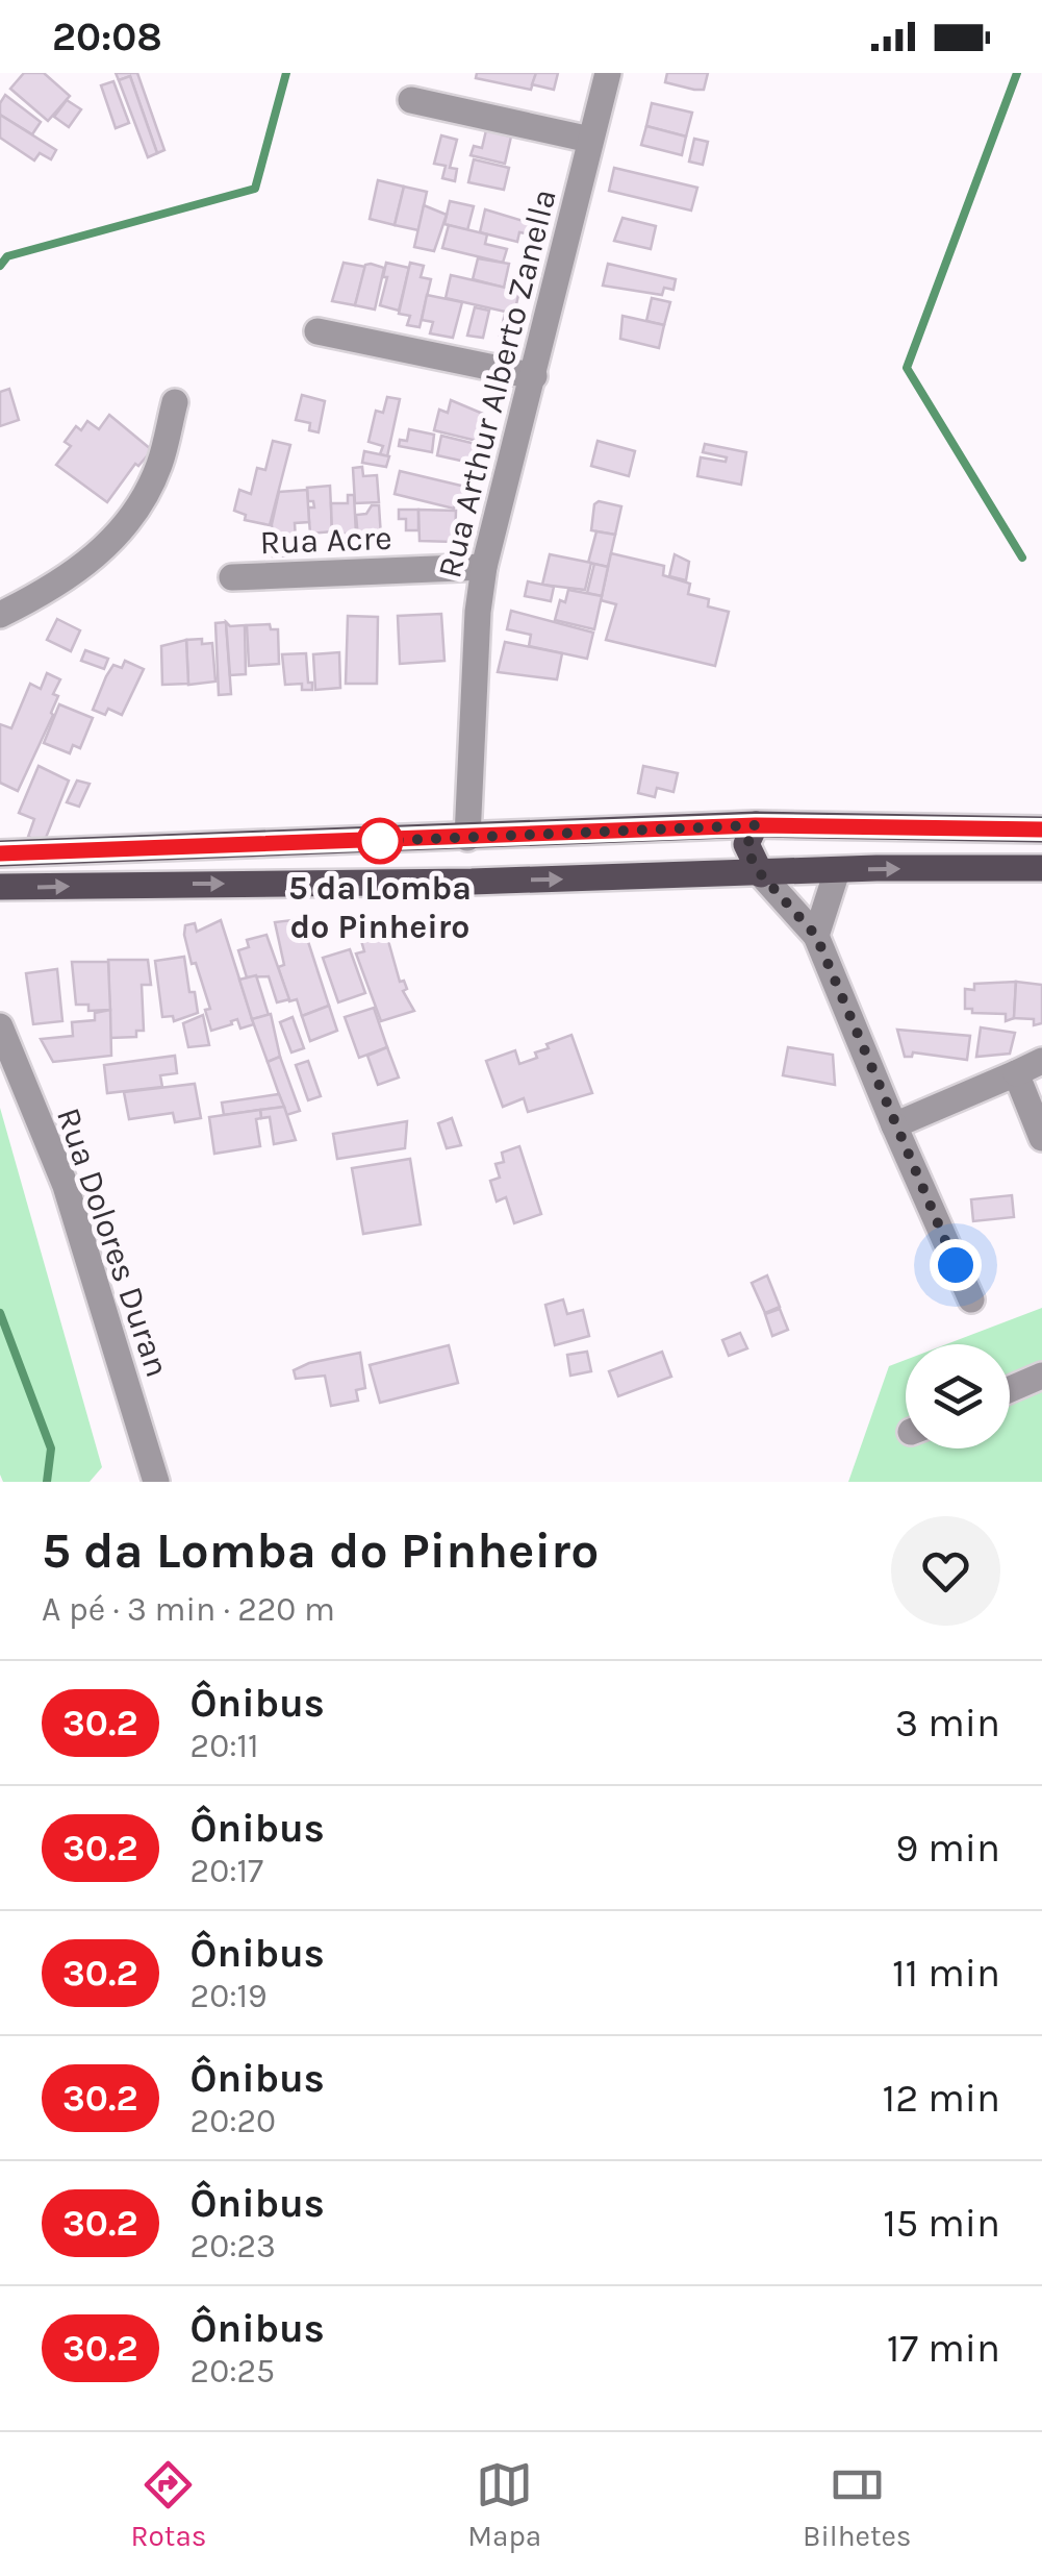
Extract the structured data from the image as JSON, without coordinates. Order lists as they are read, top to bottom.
{
  "streets": {
    "street": ["Rua Arthur Alberto Zanella", "Rua Acre", "Rua Dolores Duran"]
  },
  "crossings": [
    ["Rua Arthur Alberto Zanella", "Rua Acre"]
  ],
  "places": ["5 da Lomba do Pinheiro"],
  "lines": ["bus line 30.2"],
  "page": {
    "status": "20:08",
    "heading": ["5 da Lomba do Pinheiro", "A pé · 3 min · 220 m"],
    "list": [
      {
        "mark": "30.2",
        "name": "Ônibus",
        "note": "20:11",
        "value": "3 min"
      },
      {
        "mark": "30.2",
        "name": "Ônibus",
        "note": "20:17",
        "value": "9 min"
      },
      {
        "mark": "30.2",
        "name": "Ônibus",
        "note": "20:19",
        "value": "11 min"
      },
      {
        "mark": "30.2",
        "name": "Ônibus",
        "note": "20:20",
        "value": "12 min"
      },
      {
        "mark": "30.2",
        "name": "Ônibus",
        "note": "20:23",
        "value": "15 min"
      },
      {
        "mark": "30.2",
        "name": "Ônibus",
        "note": "20:25",
        "value": "17 min"
      }
    ],
    "tabs": ["Rotas", "Mapa", "Bilhetes"]
  }
}
